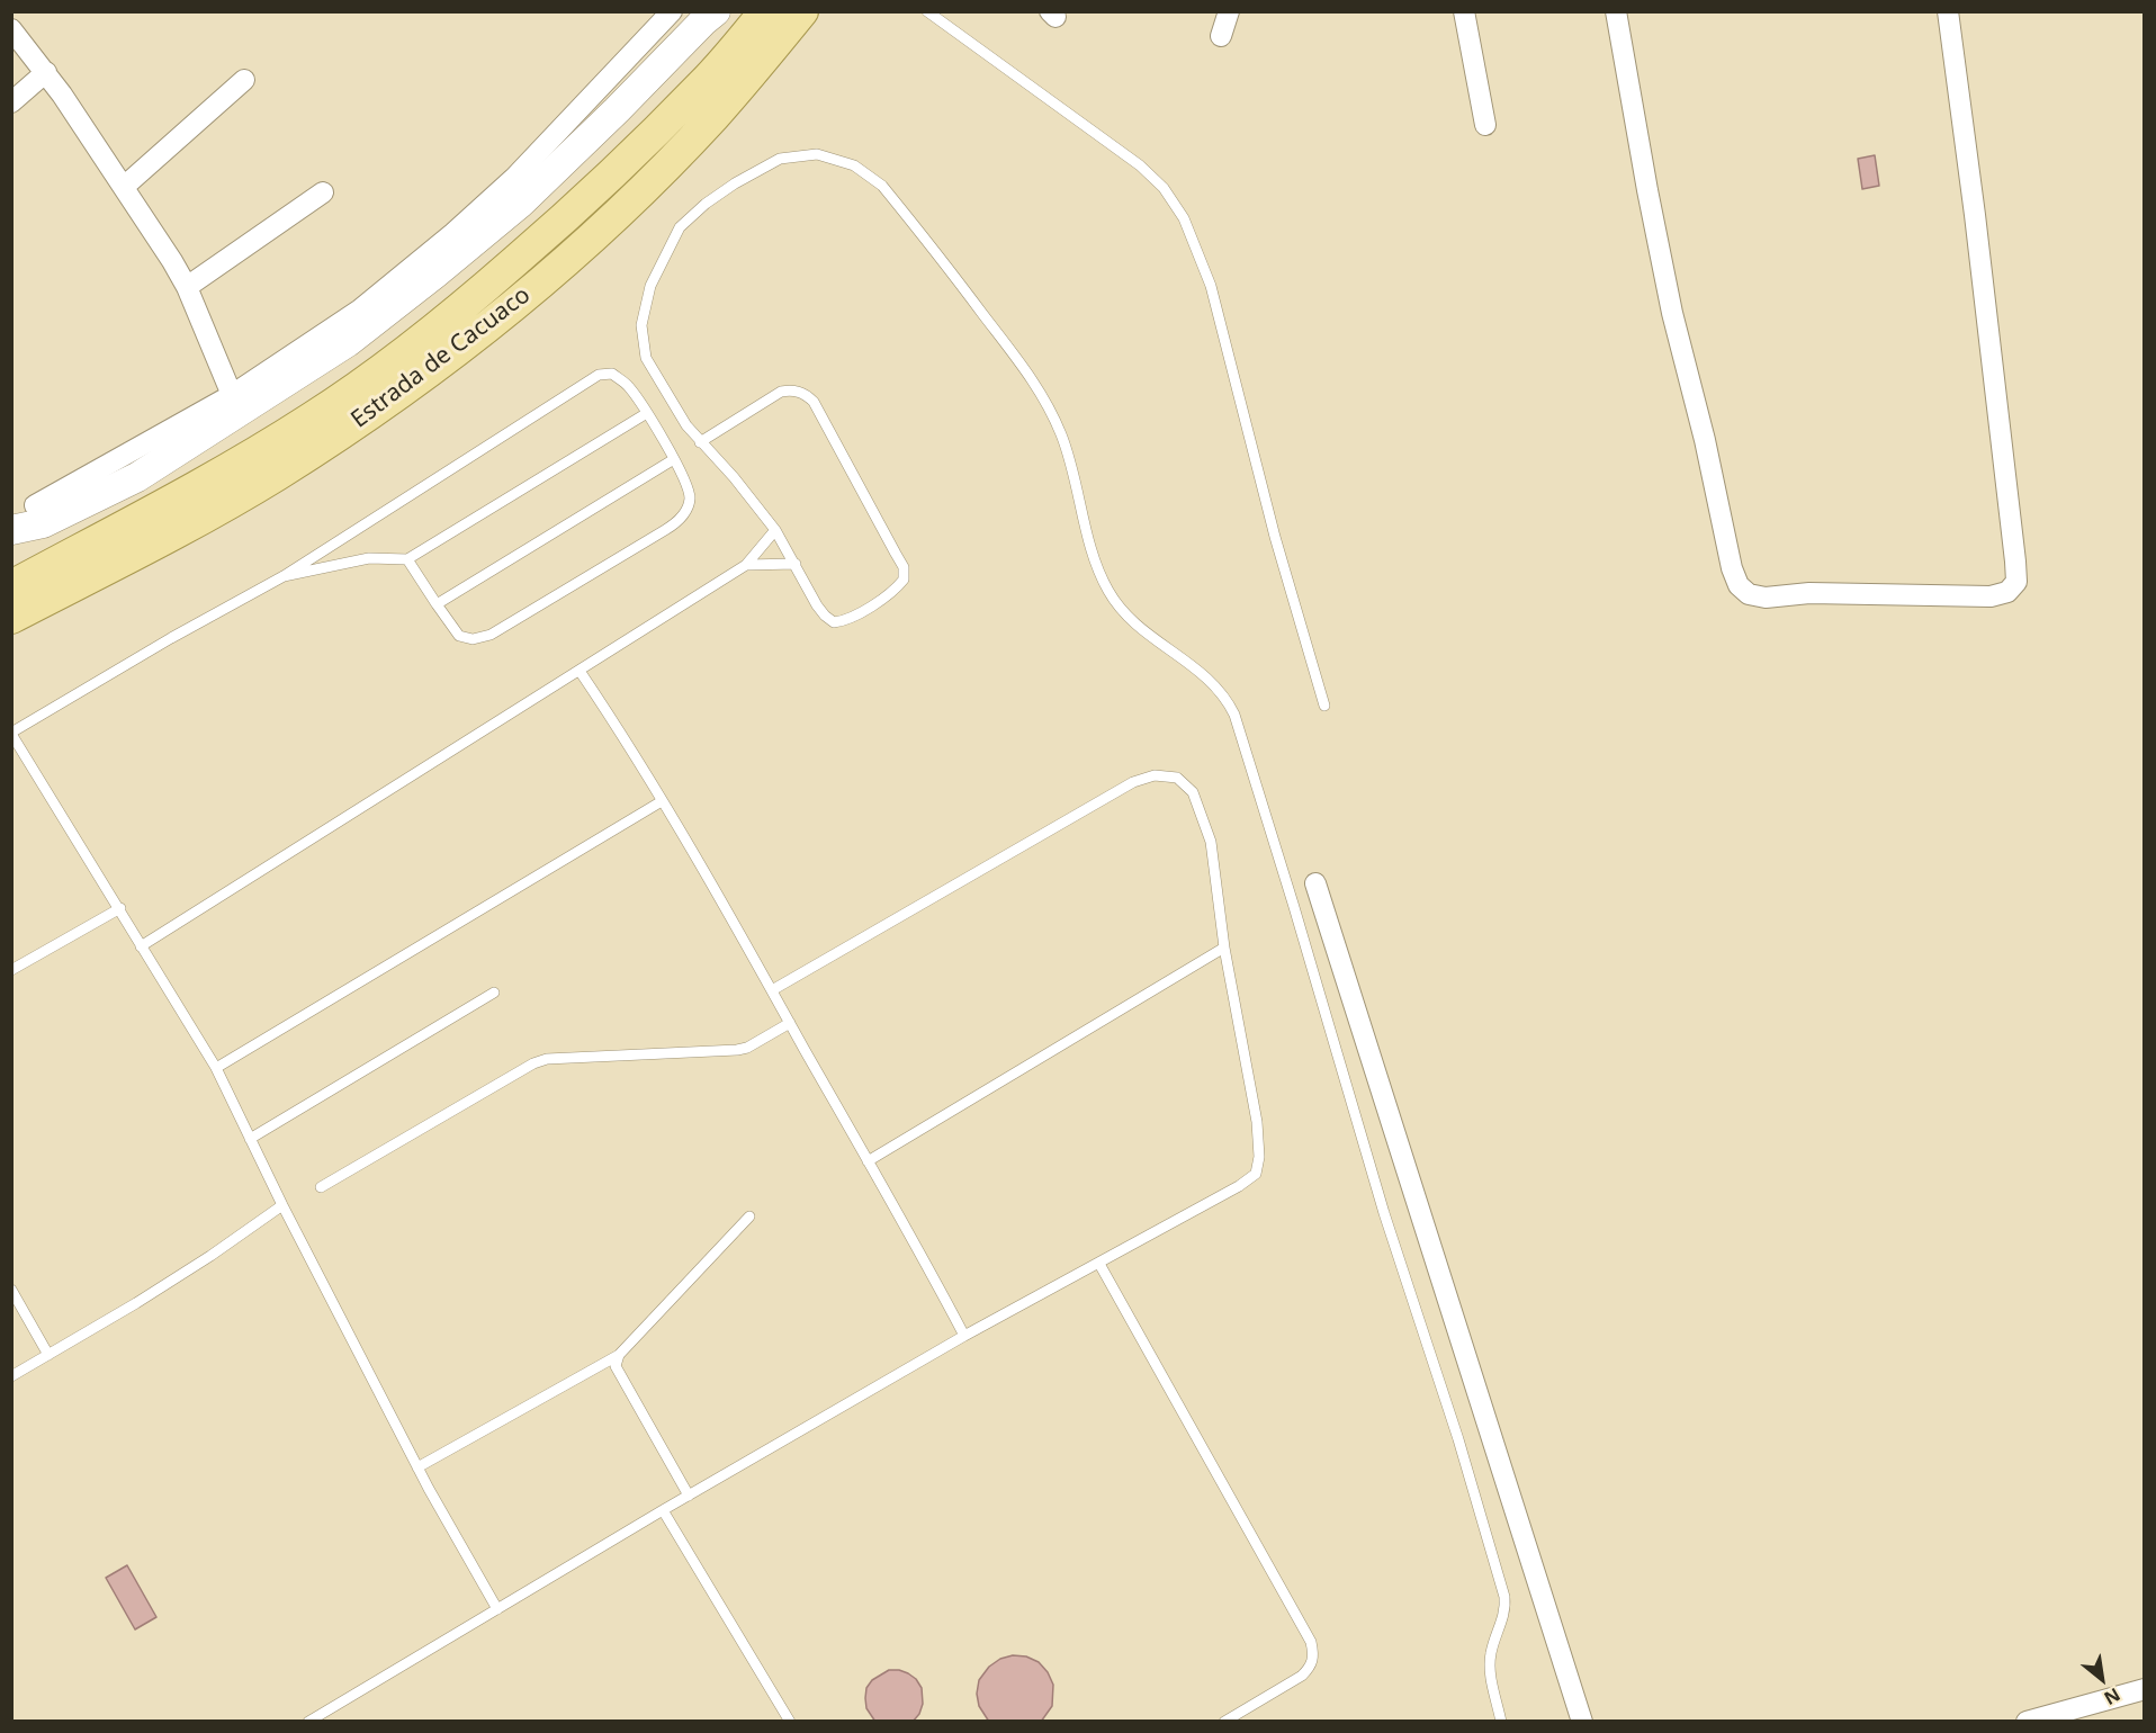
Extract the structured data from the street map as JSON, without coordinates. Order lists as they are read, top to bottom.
{
  "streets": {
    "main road": ["Estrada de Cacuaco"]
  },
  "north": "bottom right"
}
